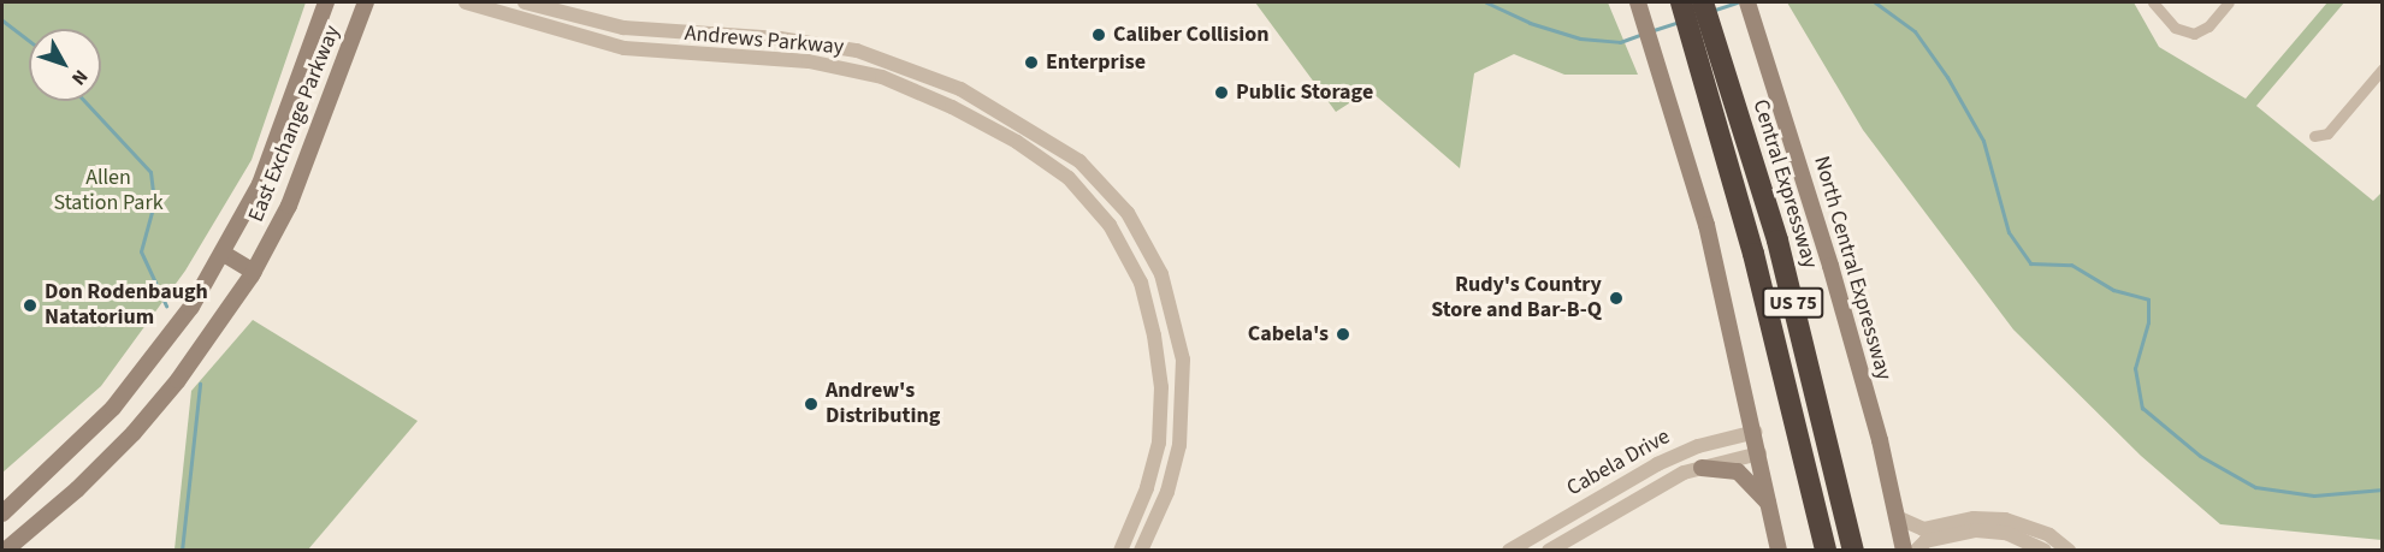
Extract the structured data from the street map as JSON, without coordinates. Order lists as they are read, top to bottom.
{
  "streets": {
    "highway": ["Central Expressway", "US 75"],
    "main road": ["East Exchange Parkway", "North Central Expressway"],
    "street": ["Andrews Parkway", "Cabela Drive"]
  },
  "parks": ["Allen Station Park"],
  "places": [
    "Caliber Collision",
    "Enterprise",
    "Public Storage",
    "Rudy's Country Store and Bar-B-Q",
    "Don Rodenbaugh Natatorium",
    "Cabela's",
    "Andrew's Distributing"
  ],
  "north": "bottom right"
}
